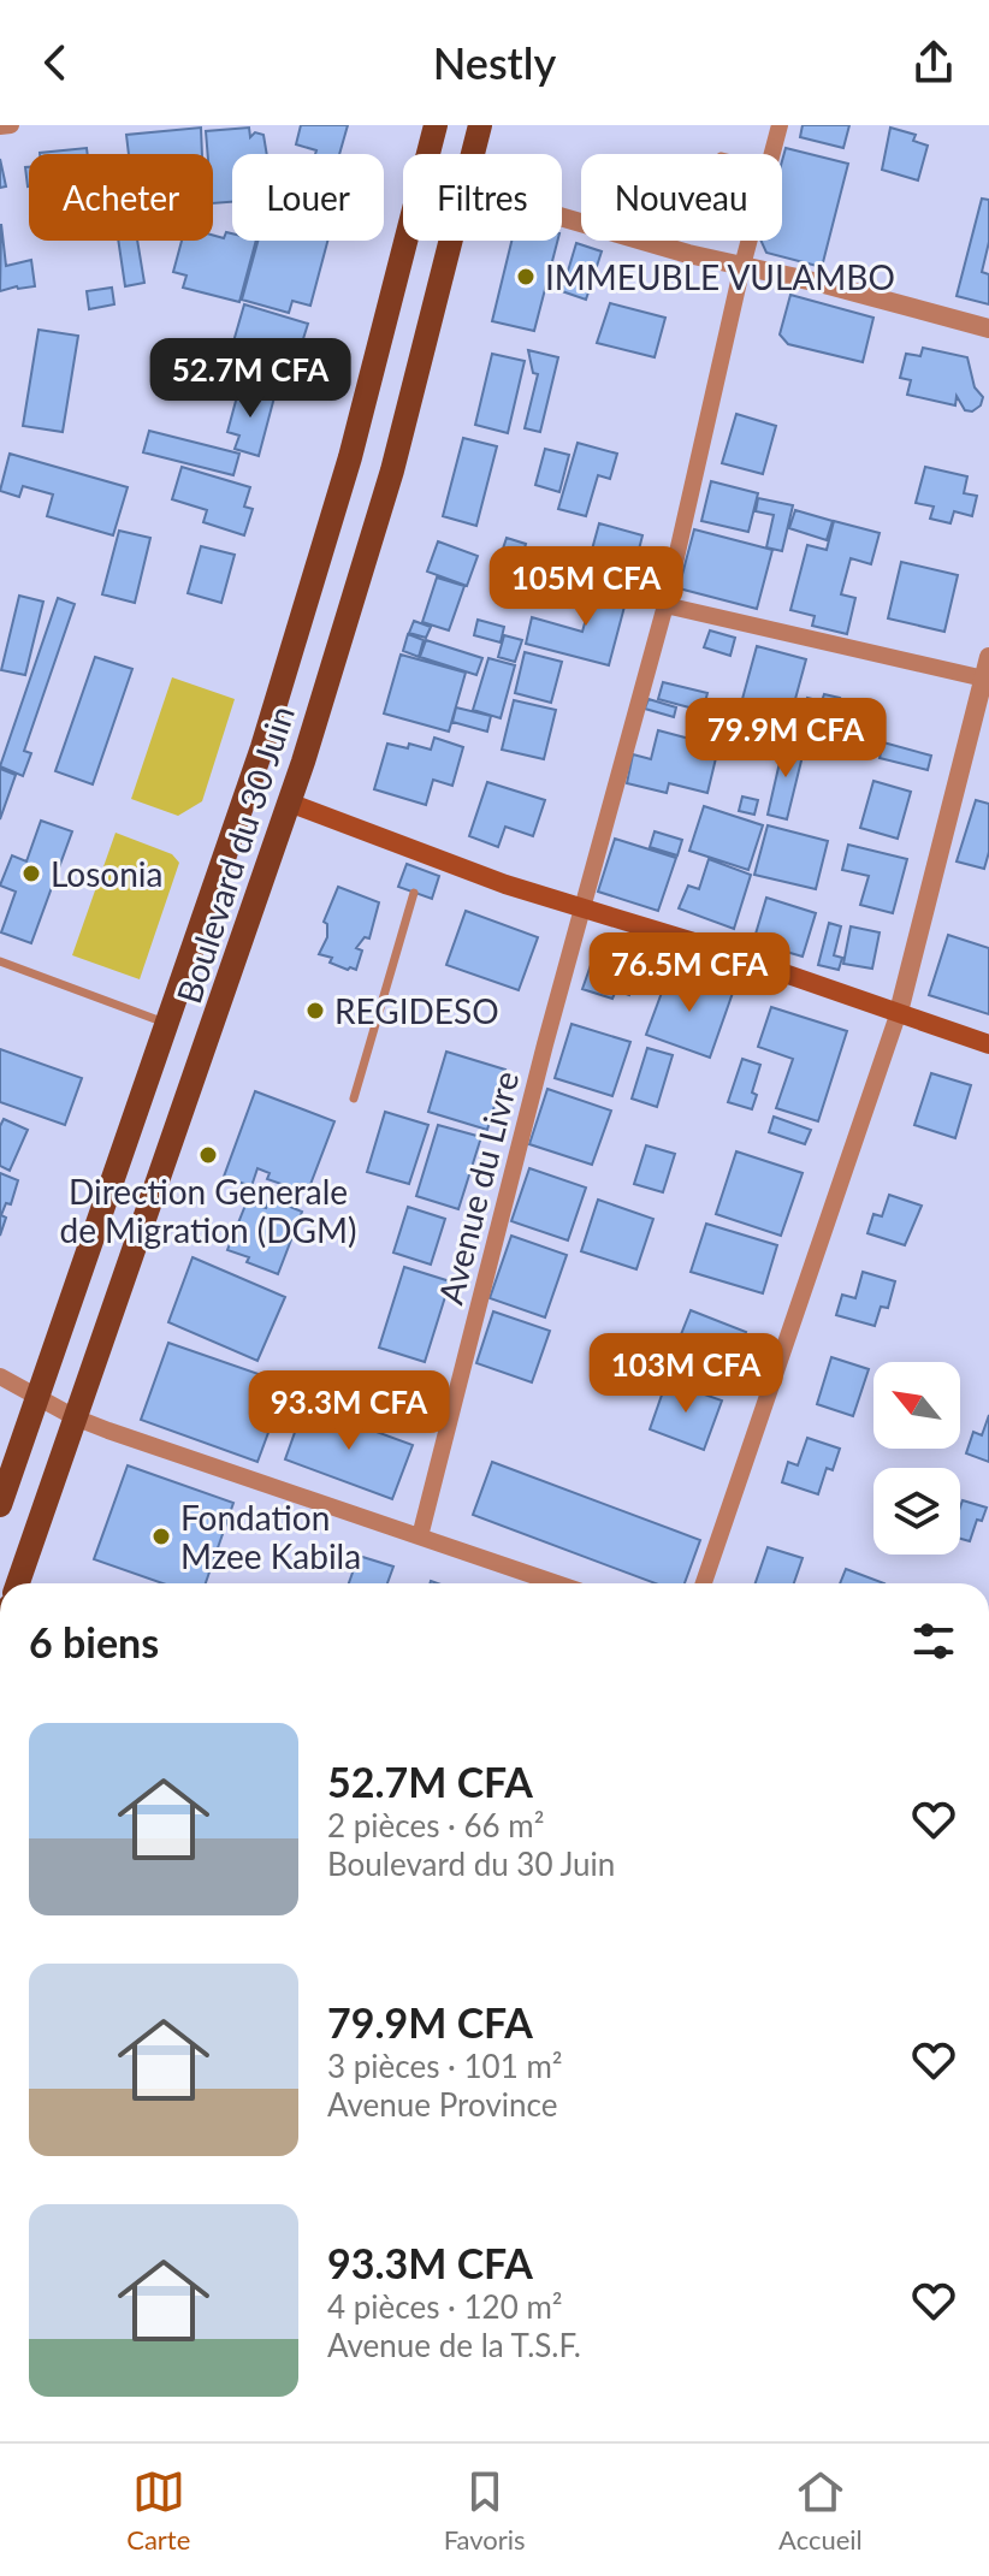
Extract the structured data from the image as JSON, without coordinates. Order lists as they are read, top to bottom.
{
  "streets": {
    "main road": ["Boulevard du 30 Juin"],
    "street": ["Avenue du Livre"]
  },
  "places": [
    "IMMEUBLE VULAMBO",
    "Losonia",
    "REGIDESO",
    "Direction Generale de Migration (DGM)",
    "Fondation Mzee Kabila"
  ],
  "north": "top left",
  "page": {
    "header": "Nestly",
    "chip": [
      "Acheter",
      "Louer",
      "Filtres",
      "Nouveau"
    ],
    "price": [
      "52.7M CFA",
      "105M CFA",
      "79.9M CFA",
      "76.5M CFA",
      "103M CFA",
      "93.3M CFA"
    ],
    "heading": "6 biens",
    "list": [
      {
        "name": "52.7M CFA",
        "note": "2 pièces · 66 m² · Boulevard du 30 Juin"
      },
      {
        "name": "79.9M CFA",
        "note": "3 pièces · 101 m² · Avenue Province"
      },
      {
        "name": "93.3M CFA",
        "note": "4 pièces · 120 m² · Avenue de la T.S.F."
      }
    ],
    "tabs": ["Carte", "Favoris", "Accueil"]
  }
}
